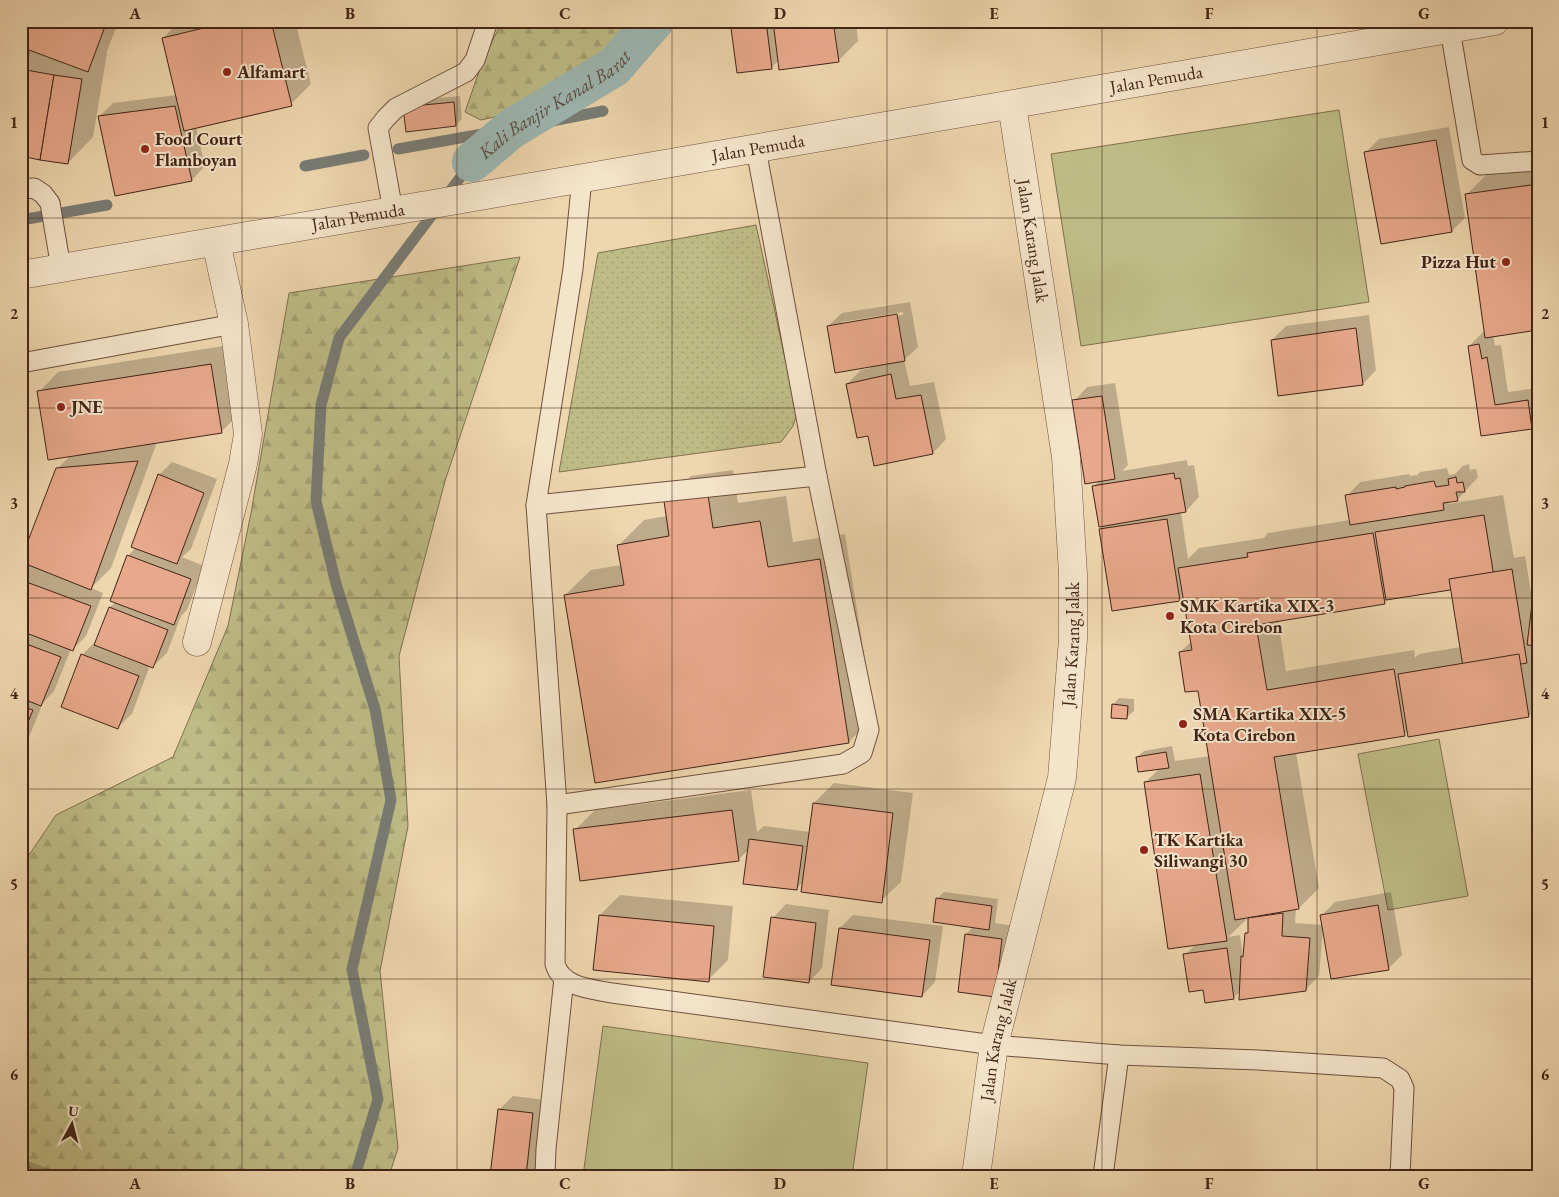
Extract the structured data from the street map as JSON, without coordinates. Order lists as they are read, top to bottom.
{
  "streets": {
    "street": ["Jalan Pemuda", "Jalan Karang Jalak"]
  },
  "crossings": [
    ["Jalan Pemuda", "Jalan Karang Jalak"]
  ],
  "water": ["Kali Banjir Kanal Barat"],
  "places": [
    "Alfamart",
    "Food Court Flamboyan",
    "Pizza Hut",
    "JNE",
    "SMK Kartika XIX-3 Kota Cirebon",
    "SMA Kartika XIX-5 Kota Cirebon",
    "TK Kartika Siliwangi 30"
  ],
  "north": "top",
  "grid": {
    "columns": [
      "A",
      "B",
      "C",
      "D",
      "E",
      "F",
      "G"
    ],
    "rows": [
      "1",
      "2",
      "3",
      "4",
      "5",
      "6"
    ]
  }
}
